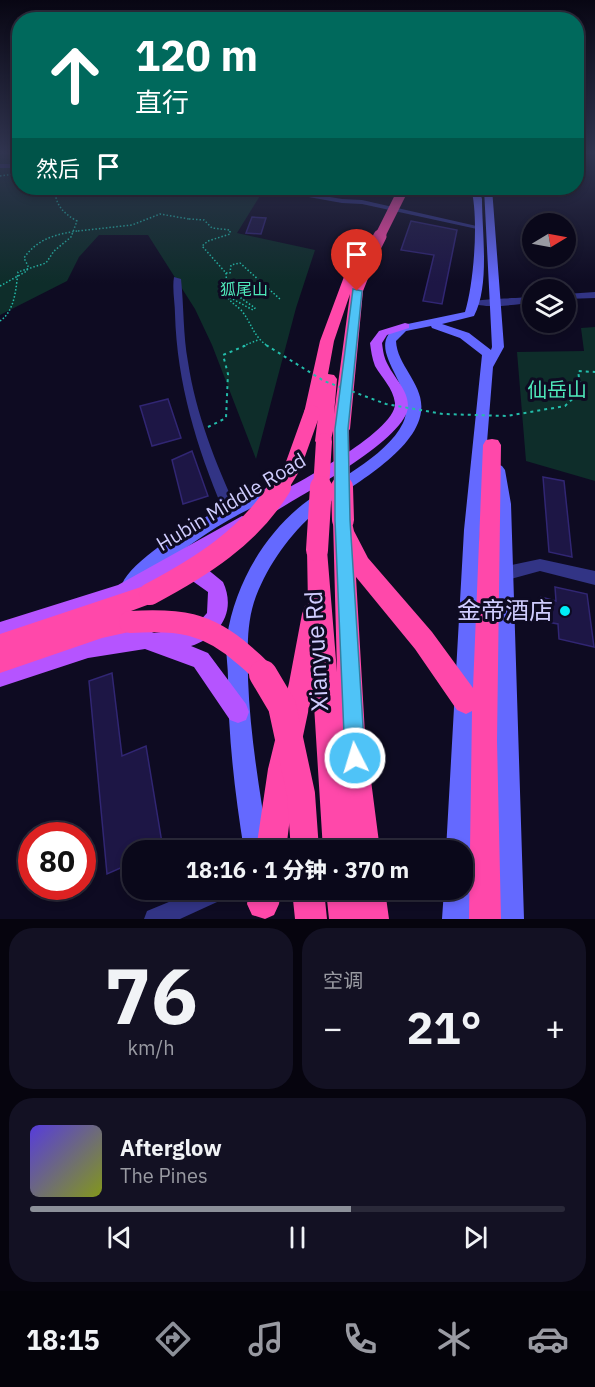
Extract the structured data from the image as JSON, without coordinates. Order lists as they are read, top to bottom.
{
  "streets": {
    "highway": ["Xianyue Rd"],
    "main road": ["Hubin Middle Road"]
  },
  "parks": ["狐尾山", "仙岳山"],
  "places": ["金帝酒店"],
  "north": "right",
  "page": {
    "turn": ["120 m", "直行"],
    "then": "然后",
    "limit": "80",
    "trip": "18:16 · 1 分钟 · 370 m",
    "tile": [
      ["76", "km/h"],
      "空调"
    ],
    "heat": ["−", "21°", "+"],
    "song": ["Afterglow", "The Pines"],
    "tabs": "18:15"
  }
}
